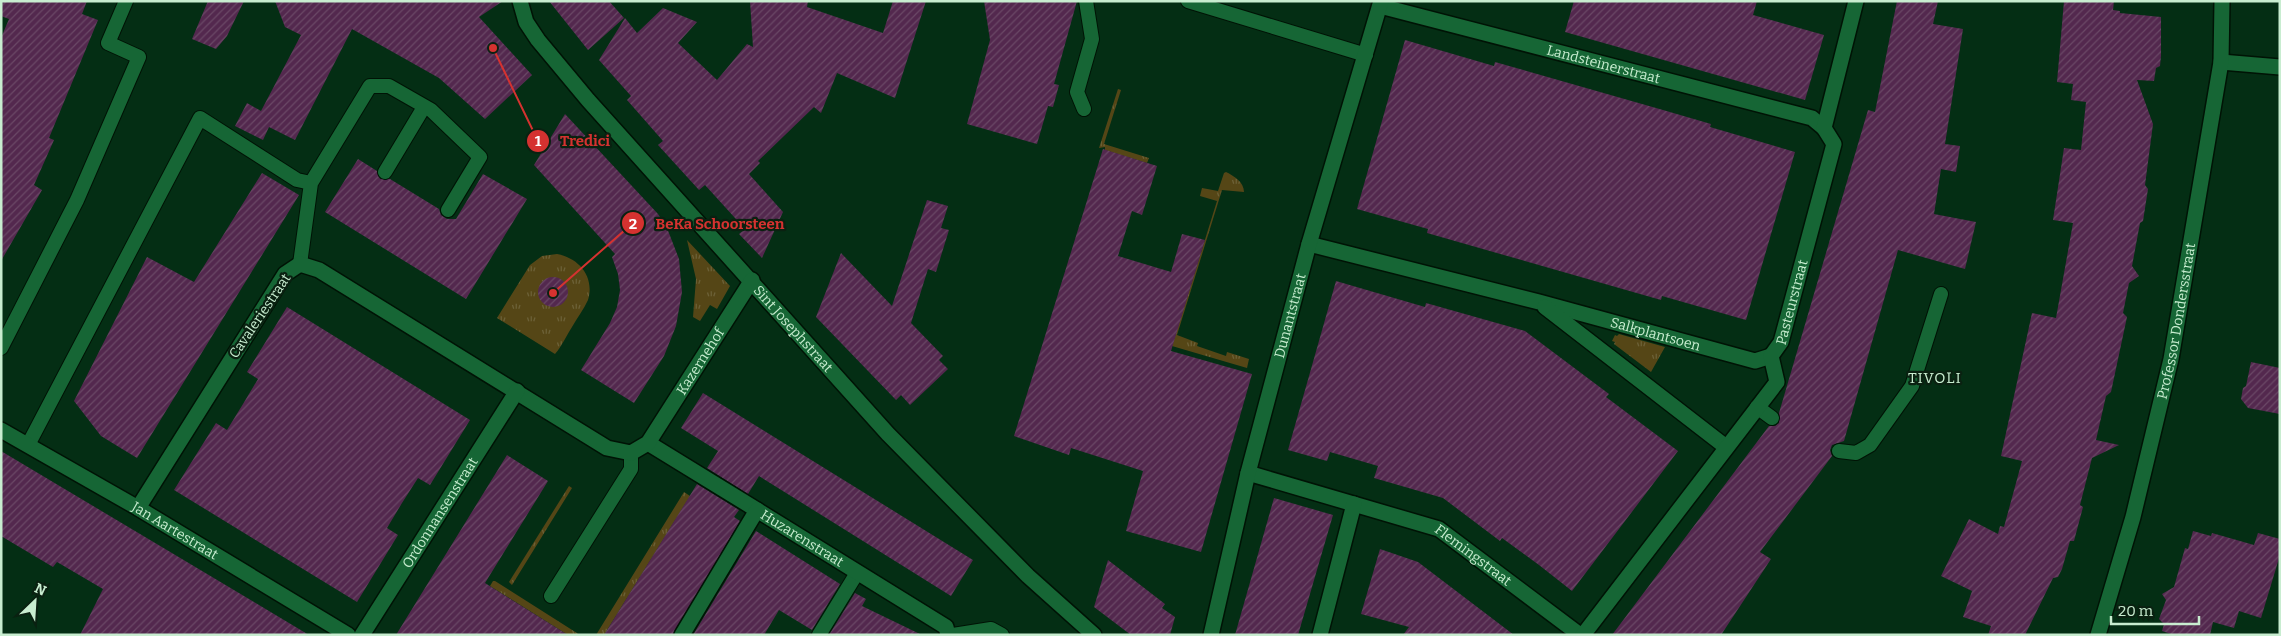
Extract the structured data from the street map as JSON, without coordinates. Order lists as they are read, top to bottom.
{
  "streets": {
    "street": [
      "Landsteinerstraat",
      "Pasteurstraat",
      "Cavaleriestraat",
      "Dunantstraat",
      "Professor Dondersstraat",
      "Sint Josephstraat",
      "Salkplantsoen",
      "Kazernehof",
      "Ordonnansenstraat",
      "Jan Aartestraat",
      "Huzarenstraat",
      "Flemingstraat"
    ]
  },
  "crossings": [
    ["Landsteinerstraat", "Pasteurstraat"],
    ["Landsteinerstraat", "Dunantstraat"],
    ["Pasteurstraat", "Salkplantsoen"],
    ["Cavaleriestraat", "Ordonnansenstraat"],
    ["Cavaleriestraat", "Jan Aartestraat"],
    ["Dunantstraat", "Salkplantsoen"],
    ["Dunantstraat", "Flemingstraat"],
    ["Sint Josephstraat", "Kazernehof"]
  ],
  "districts": ["TIVOLI"],
  "places": ["Tredici", "BeKa Schoorsteen"],
  "scale_bar": "20 m",
  "north": "top right"
}
